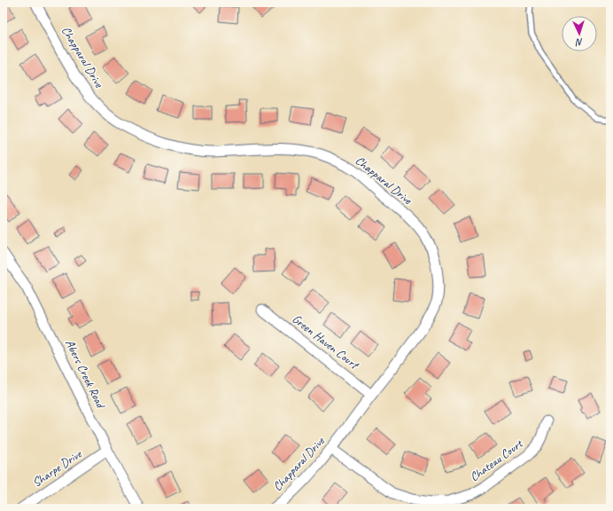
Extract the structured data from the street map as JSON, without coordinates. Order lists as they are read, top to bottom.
{
  "streets": {
    "street": [
      "Chapparal Drive",
      "Green Haven Court",
      "Abers Creek Road",
      "Chateau Court",
      "Sharpe Drive"
    ]
  },
  "crossings": [
    ["Chapparal Drive", "Green Haven Court"],
    ["Chapparal Drive", "Chateau Court"],
    ["Abers Creek Road", "Sharpe Drive"]
  ],
  "north": "bottom"
}
